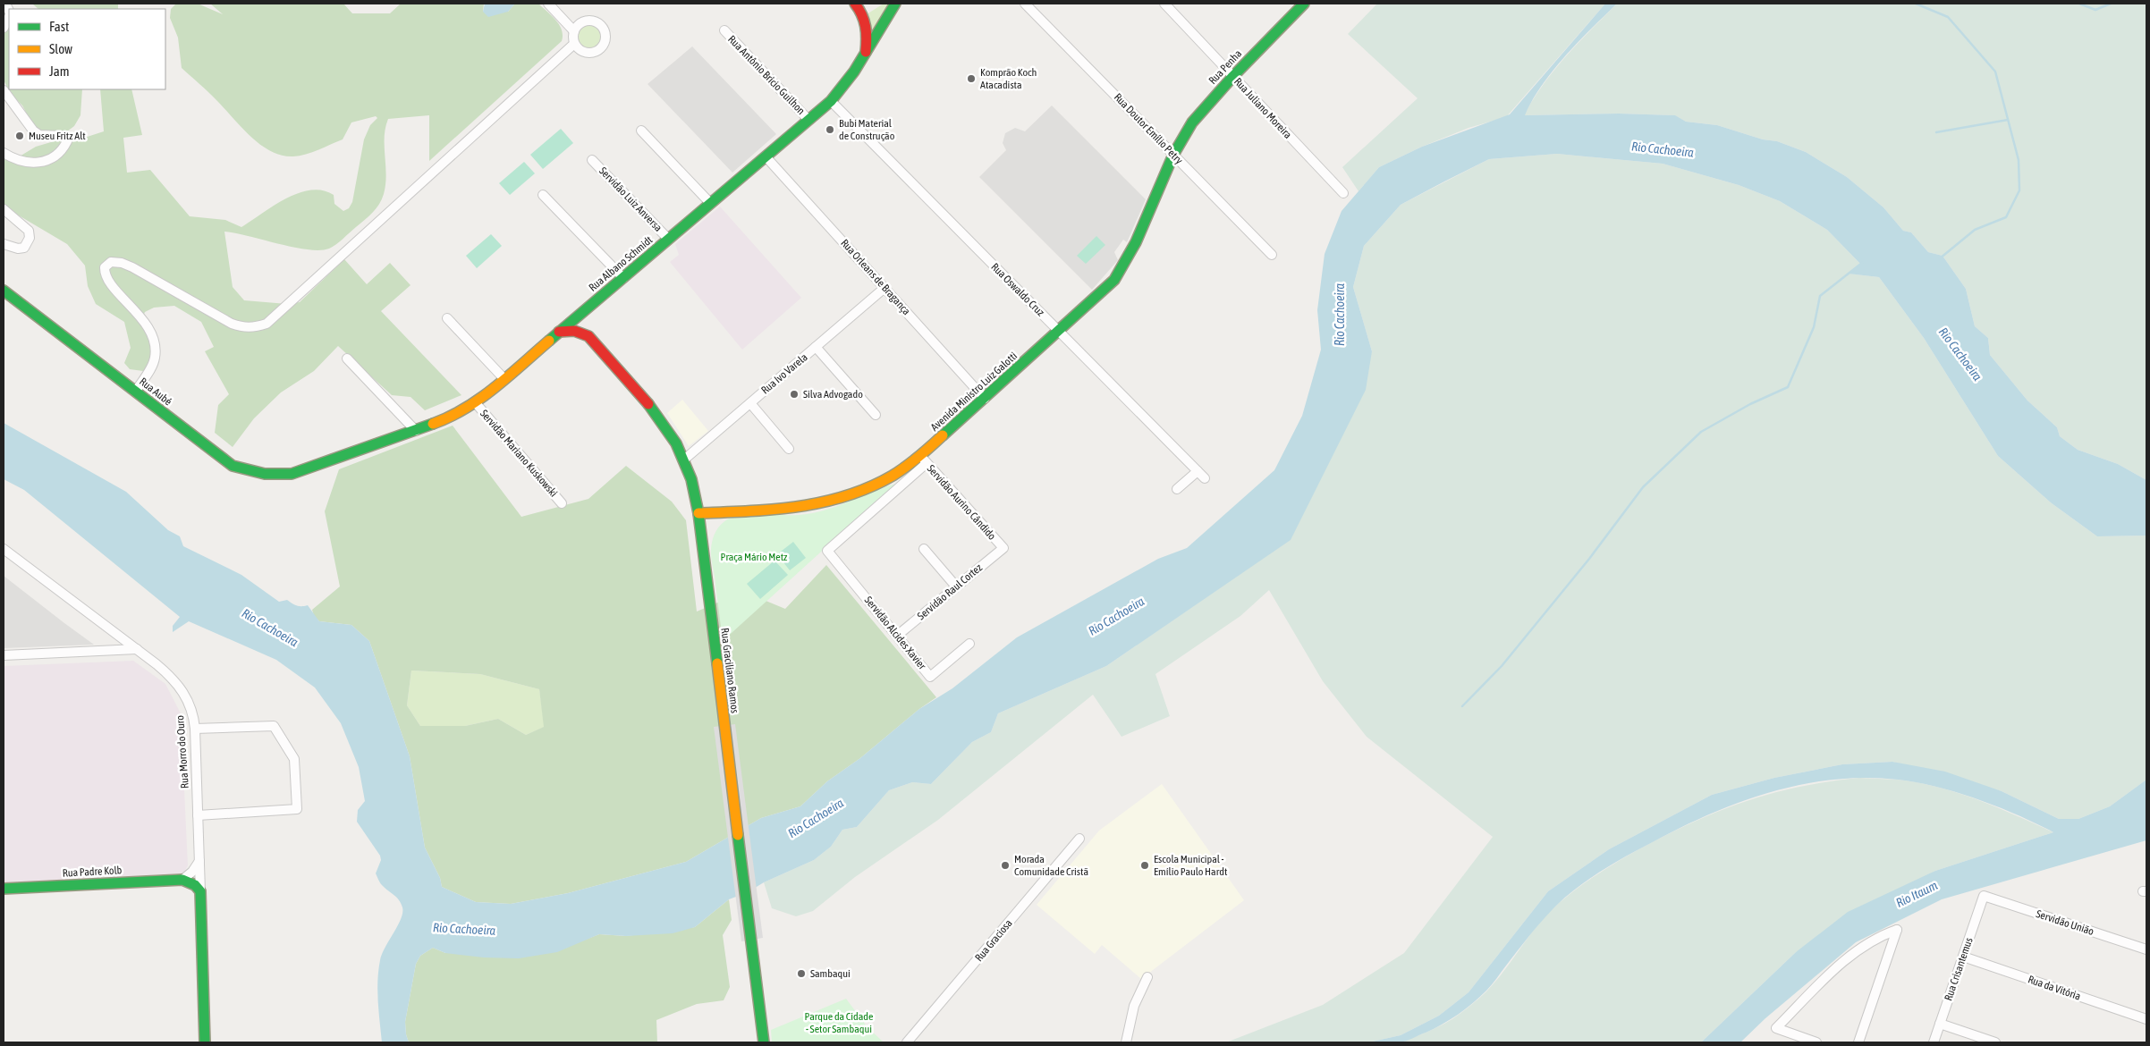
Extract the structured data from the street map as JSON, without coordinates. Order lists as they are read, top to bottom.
{
  "streets": {
    "main road": [
      "Rua Penha",
      "Rua Albano Schmidt",
      "Rua Aubé",
      "Avenida Ministro Luiz Galotti",
      "Rua Graciliano Ramos",
      "Rua Morro do Ouro",
      "Rua Padre Kolb"
    ],
    "street": [
      "Rua Antônio Brício Guilhon",
      "Rua Juliano Moreira",
      "Rua Doutor Emílio Petry",
      "Servidão Luiz Anversa",
      "Rua Orleans de Bragança",
      "Rua Oswaldo Cruz",
      "Rua Ivo Varela",
      "Servidão Mariano Kuskowski",
      "Servidão Aurino Cândido",
      "Servidão Raul Cortez",
      "Servidão Alcides Xavier",
      "Servidão União",
      "Rua Graciosa",
      "Rua Crisantemus",
      "Rua da Vitória"
    ]
  },
  "crossings": [
    ["Rua Penha", "Rua Juliano Moreira"],
    ["Rua Penha", "Rua Doutor Emílio Petry"],
    ["Rua Penha", "Avenida Ministro Luiz Galotti"],
    ["Rua Antônio Brício Guilhon", "Rua Albano Schmidt"],
    ["Rua Doutor Emílio Petry", "Avenida Ministro Luiz Galotti"],
    ["Servidão Luiz Anversa", "Rua Albano Schmidt"],
    ["Rua Albano Schmidt", "Rua Orleans de Bragança"],
    ["Rua Albano Schmidt", "Rua Oswaldo Cruz"],
    ["Rua Albano Schmidt", "Rua Aubé"],
    ["Rua Albano Schmidt", "Servidão Mariano Kuskowski"],
    ["Rua Orleans de Bragança", "Rua Ivo Varela"],
    ["Rua Orleans de Bragança", "Avenida Ministro Luiz Galotti"],
    ["Rua Oswaldo Cruz", "Avenida Ministro Luiz Galotti"],
    ["Rua Ivo Varela", "Rua Graciliano Ramos"],
    ["Avenida Ministro Luiz Galotti", "Servidão Aurino Cândido"],
    ["Avenida Ministro Luiz Galotti", "Servidão Alcides Xavier"],
    ["Avenida Ministro Luiz Galotti", "Rua Graciliano Ramos"],
    ["Servidão Aurino Cândido", "Servidão Raul Cortez"],
    ["Servidão Aurino Cândido", "Servidão Alcides Xavier"],
    ["Servidão Raul Cortez", "Servidão Alcides Xavier"],
    ["Servidão União", "Rua Crisantemus"],
    ["Rua Crisantemus", "Rua da Vitória"]
  ],
  "water": ["Rio Cachoeira", "Rio Itaum"],
  "parks": ["Praça Mário Metz", "Parque da Cidade - Setor Sambaqui"],
  "places": [
    "Komprão Koch Atacadista",
    "Bubi Material de Construção",
    "Museu Fritz Alt",
    "Silva Advogado",
    "Morada Comunidade Cristã",
    "Escola Municipal - Emílio Paulo Hardt",
    "Sambaqui"
  ],
  "legend": ["Fast", "Slow", "Jam"]
}
